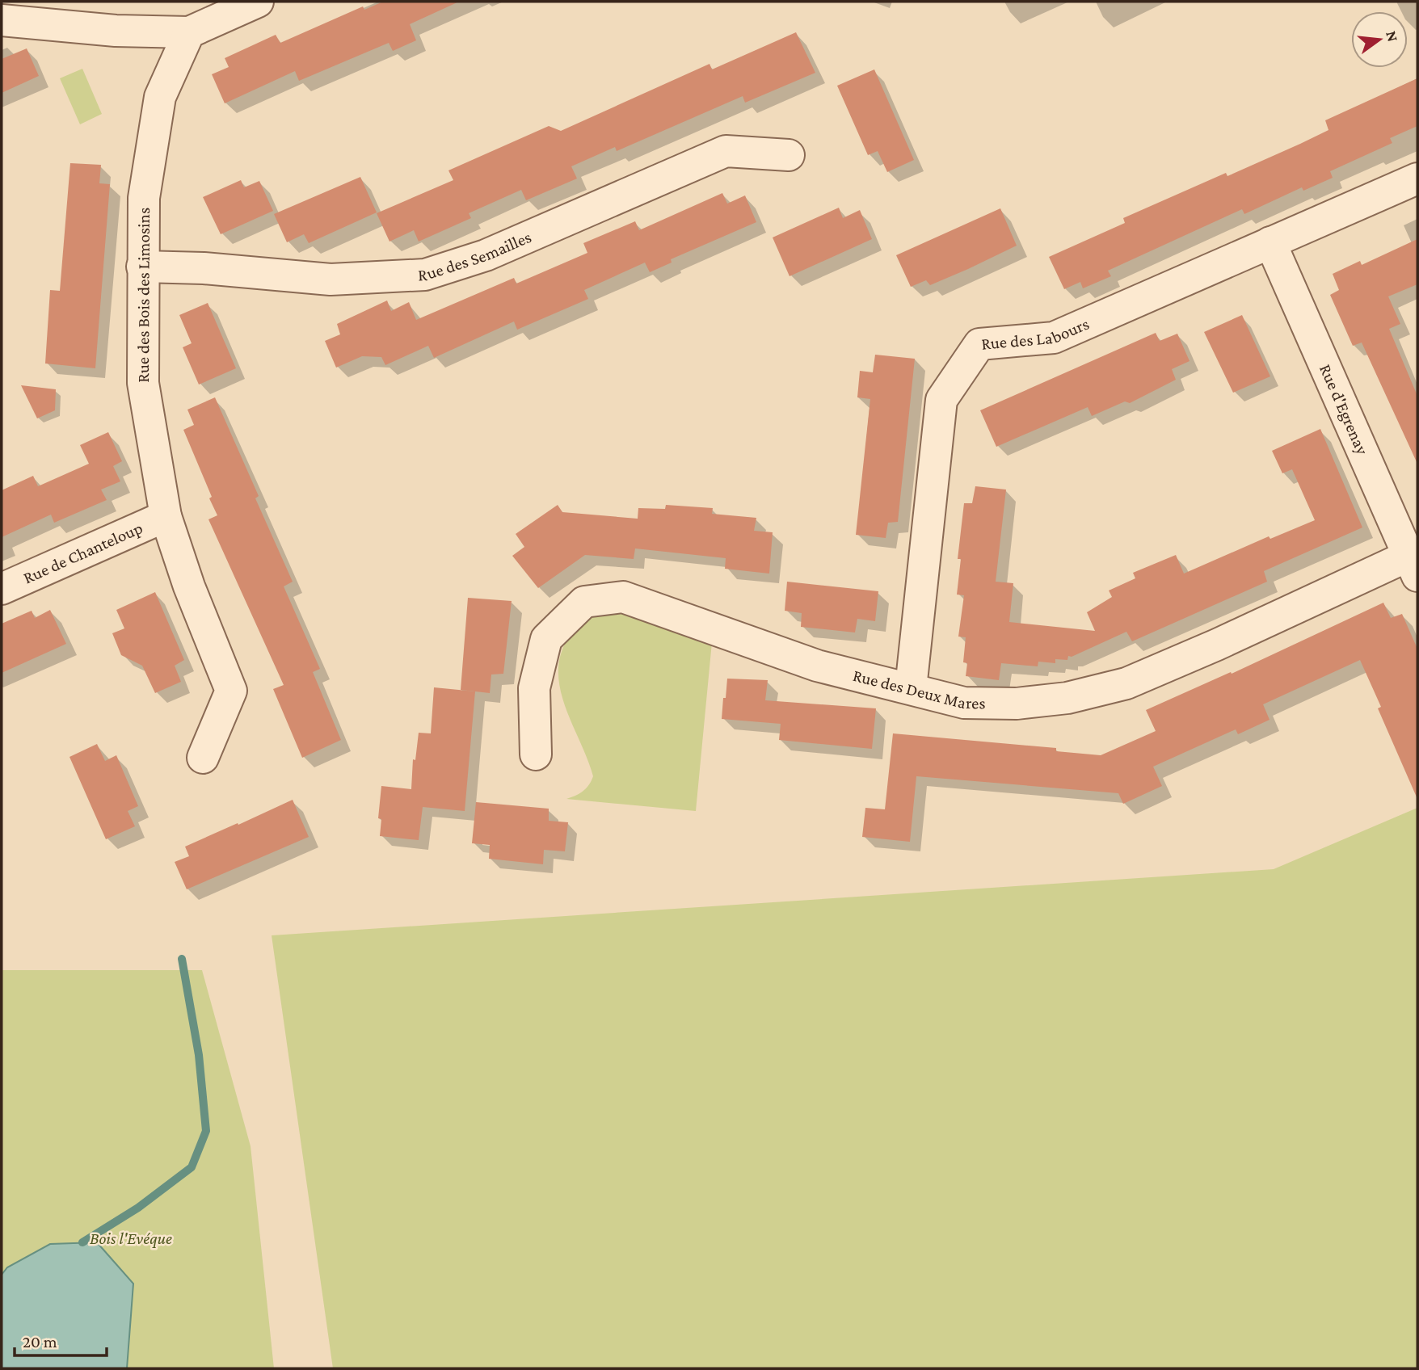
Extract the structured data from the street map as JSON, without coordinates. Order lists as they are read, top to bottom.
{
  "streets": {
    "street": [
      "Rue des Semailles",
      "Rue des Bois des Limosins",
      "Rue des Labours",
      "Rue d'Egrenay",
      "Rue de Chanteloup",
      "Rue des Deux Mares"
    ]
  },
  "crossings": [
    ["Rue des Semailles", "Rue des Bois des Limosins"],
    ["Rue des Bois des Limosins", "Rue de Chanteloup"],
    ["Rue des Labours", "Rue d'Egrenay"],
    ["Rue des Labours", "Rue des Deux Mares"],
    ["Rue d'Egrenay", "Rue des Deux Mares"]
  ],
  "parks": ["Bois l'Evéque"],
  "scale_bar": "20 m",
  "north": "right"
}
